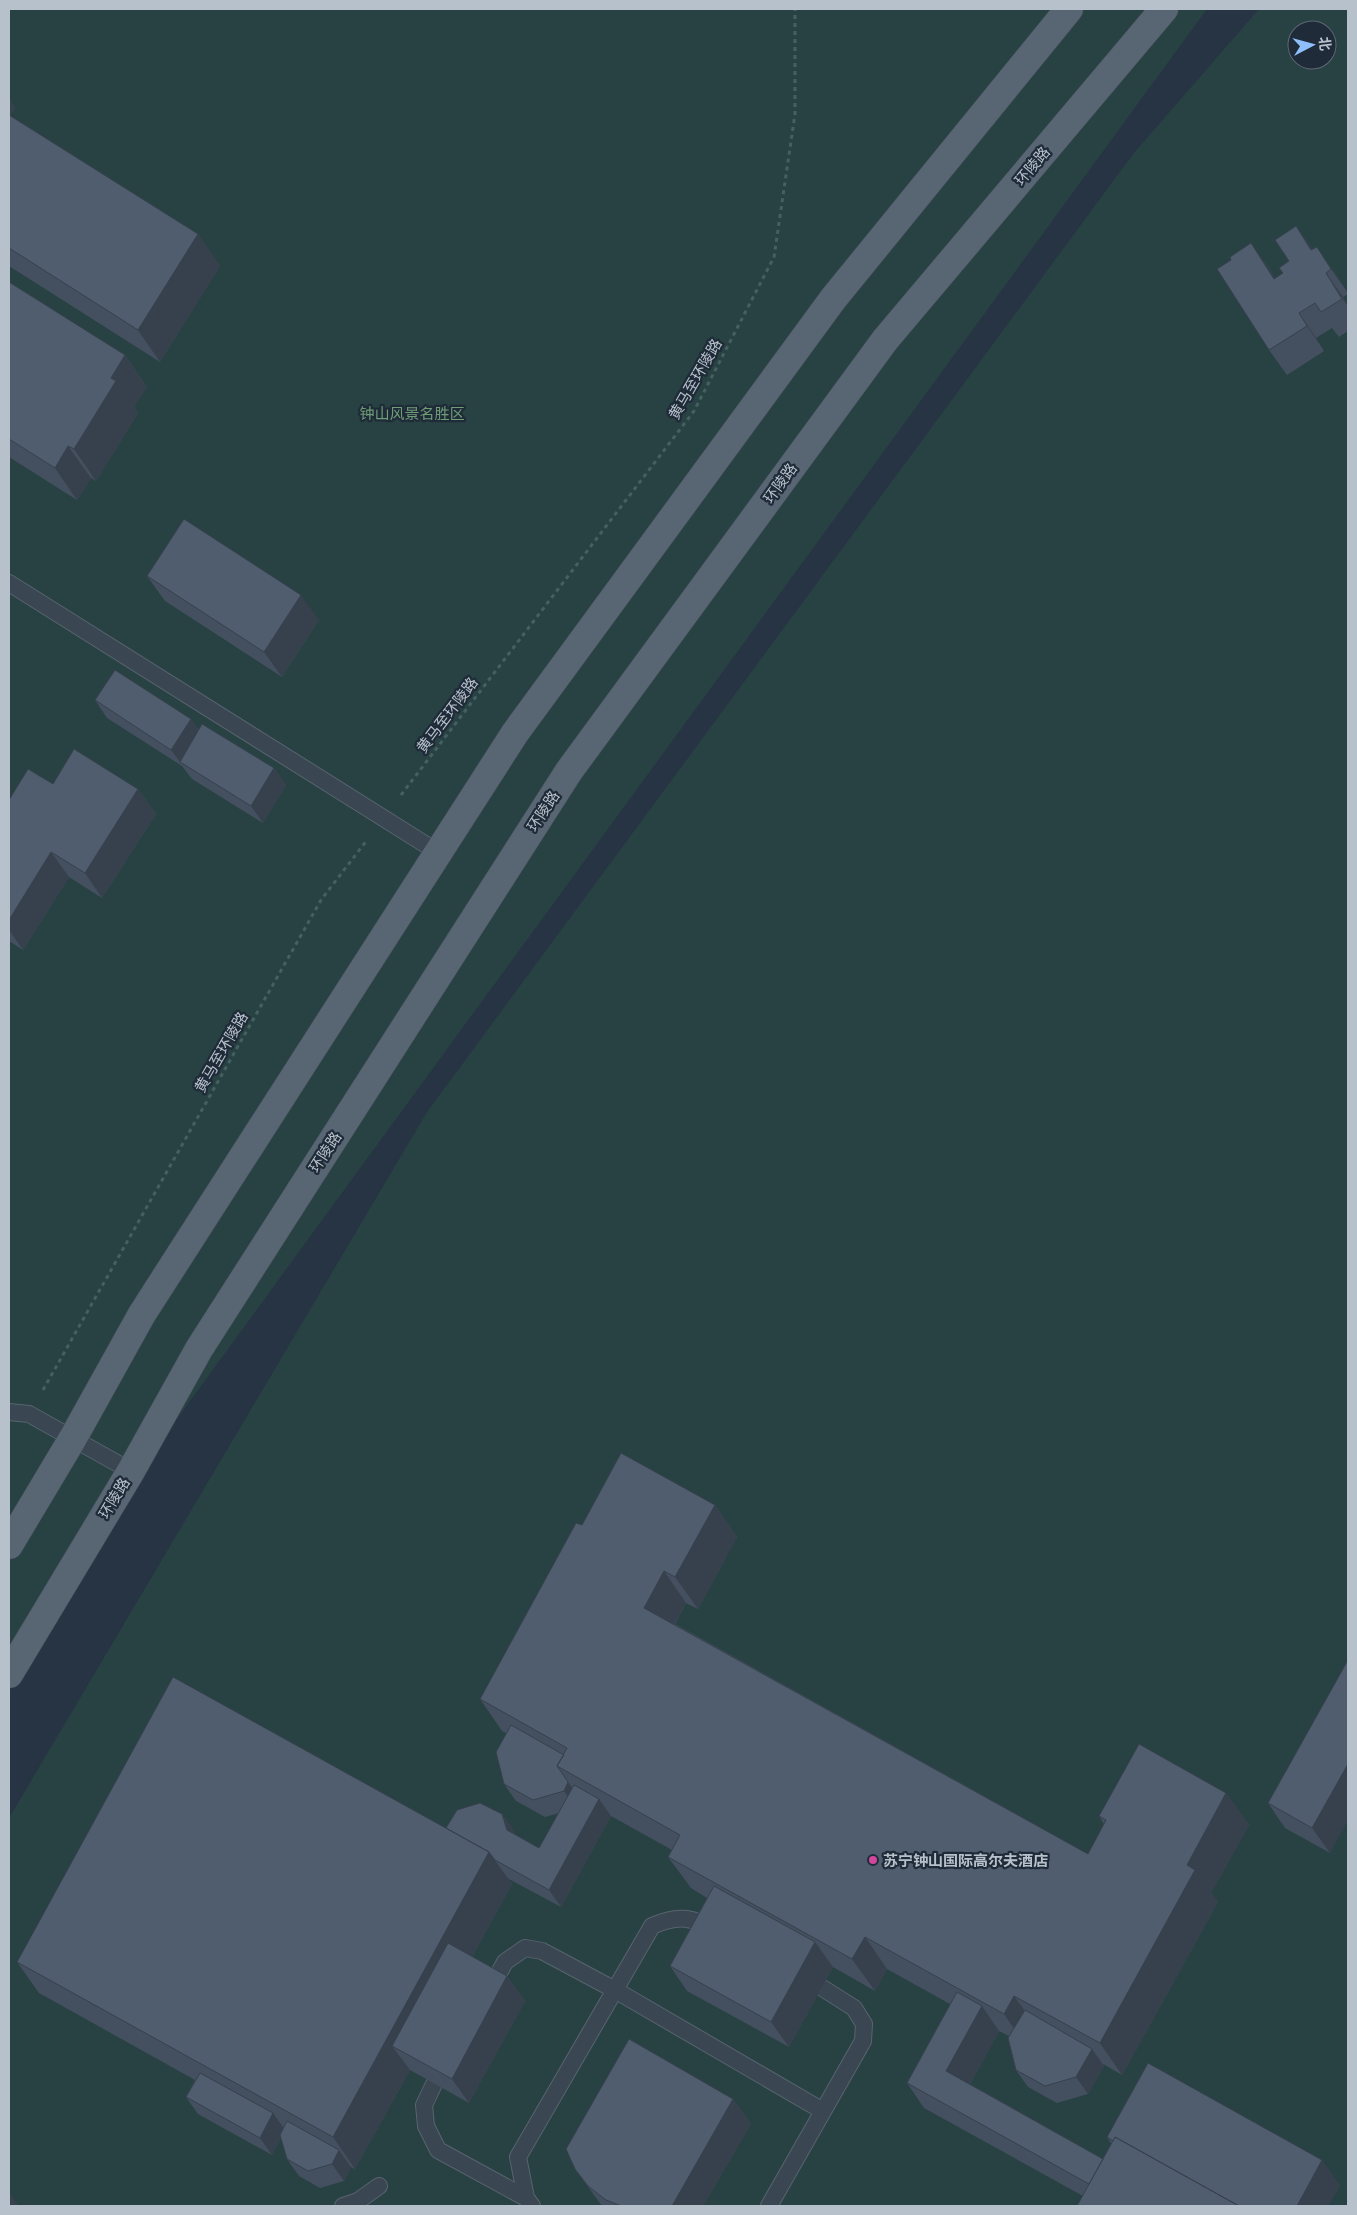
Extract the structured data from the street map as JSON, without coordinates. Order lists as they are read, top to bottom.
{
  "streets": {
    "main road": ["环陵路"],
    "path": ["黄马至环陵路"]
  },
  "parks": ["钟山风景名胜区"],
  "places": ["苏宁钟山国际高尔夫酒店"],
  "north": "right"
}
